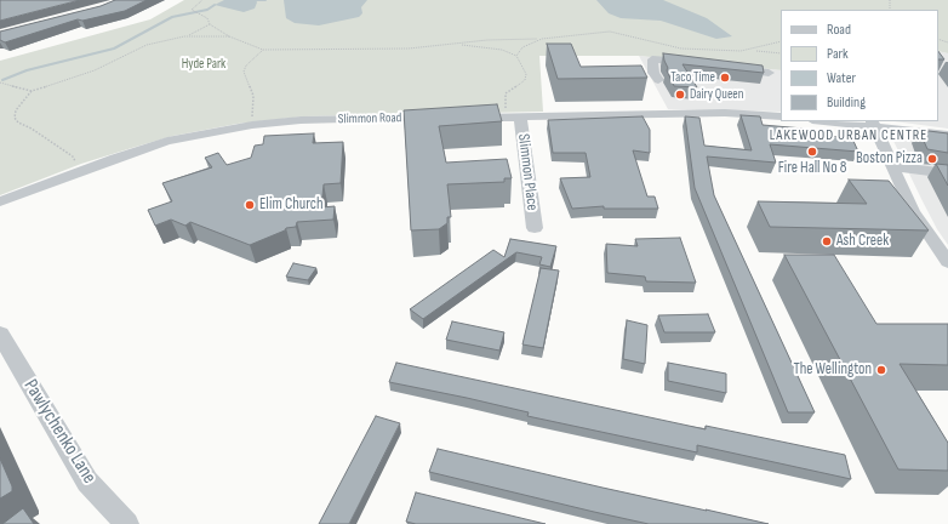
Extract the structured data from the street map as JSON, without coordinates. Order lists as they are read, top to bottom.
{
  "streets": {
    "street": ["Slimmon Road", "Slimmon Place", "Pawlychenko Lane"]
  },
  "districts": ["LAKEWOOD URBAN CENTRE"],
  "parks": ["Hyde Park"],
  "places": [
    "Taco Time",
    "Dairy Queen",
    "Fire Hall No 8",
    "Boston Pizza",
    "Elim Church",
    "Ash Creek",
    "The Wellington"
  ],
  "legend": [
    "Road",
    "Park",
    "Water",
    "Building"
  ]
}
